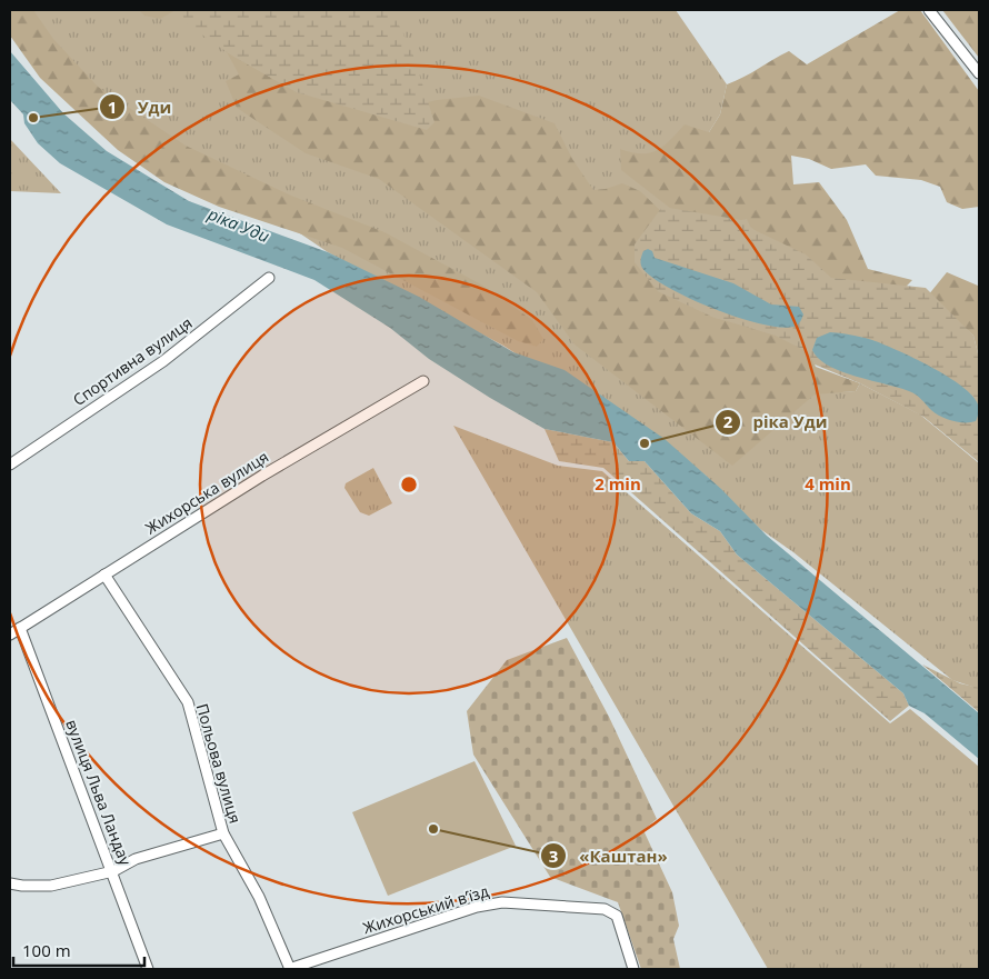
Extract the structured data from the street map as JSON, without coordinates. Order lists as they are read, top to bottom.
{
  "streets": {
    "street": [
      "Спортивна вулиця",
      "Жихорська вулиця",
      "Польова вулиця",
      "вулиця Льва Ландау",
      "Жихорський в’їзд"
    ]
  },
  "crossings": [
    ["Жихорська вулиця", "Польова вулиця"],
    ["Жихорська вулиця", "вулиця Льва Ландау"],
    ["Польова вулиця", "Жихорський в’їзд"]
  ],
  "water": ["ріка Уди"],
  "places": ["Уди", "ріка Уди", "«Каштан»"],
  "scale_bar": "100 m",
  "rings": ["2 min", "4 min"]
}
